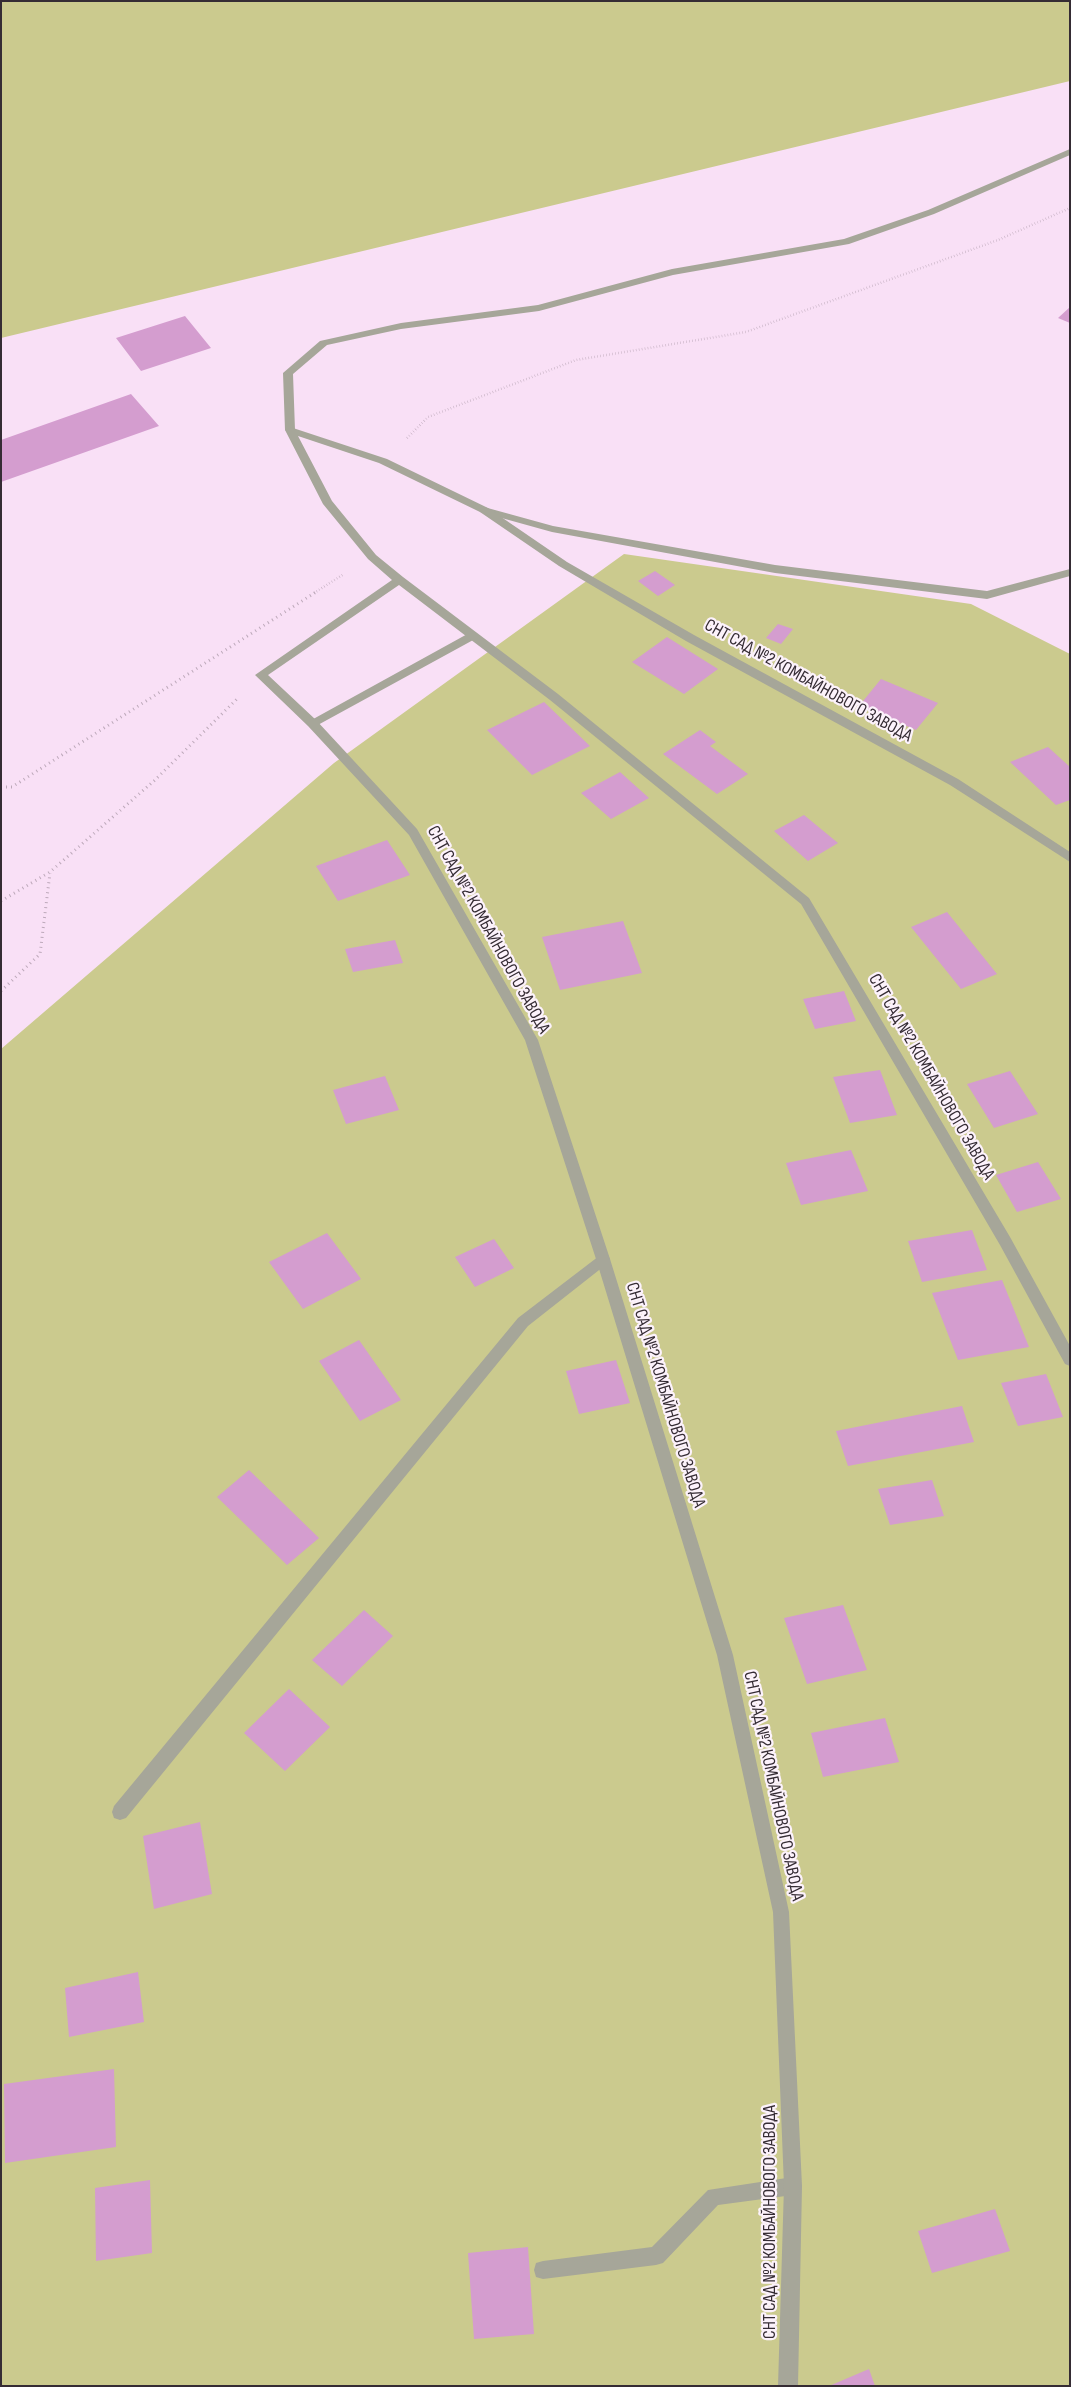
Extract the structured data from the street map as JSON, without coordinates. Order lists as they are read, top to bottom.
{
  "streets": {
    "street": ["СНТ САД №2 КОМБАЙНОВОГО ЗАВОДА"]
  }
}
